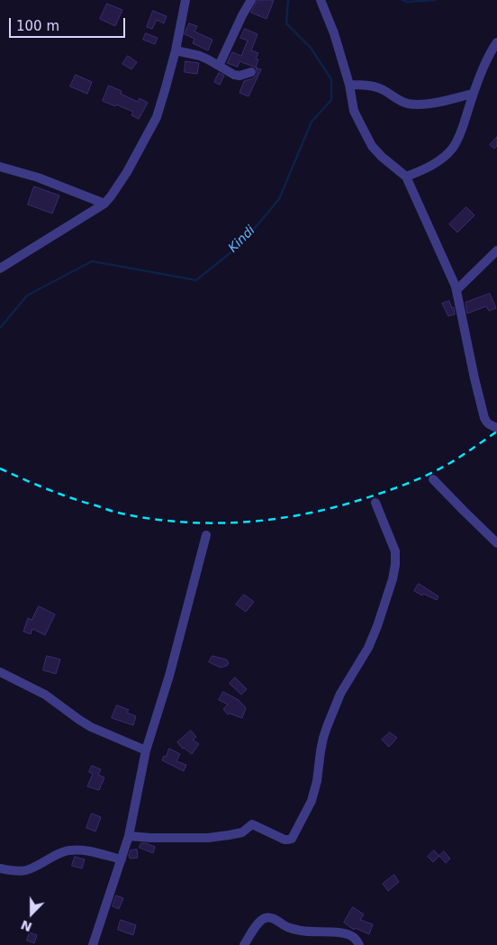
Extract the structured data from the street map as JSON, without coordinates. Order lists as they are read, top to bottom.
{
  "water": ["Kindi"],
  "scale_bar": "100 m",
  "north": "bottom"
}
